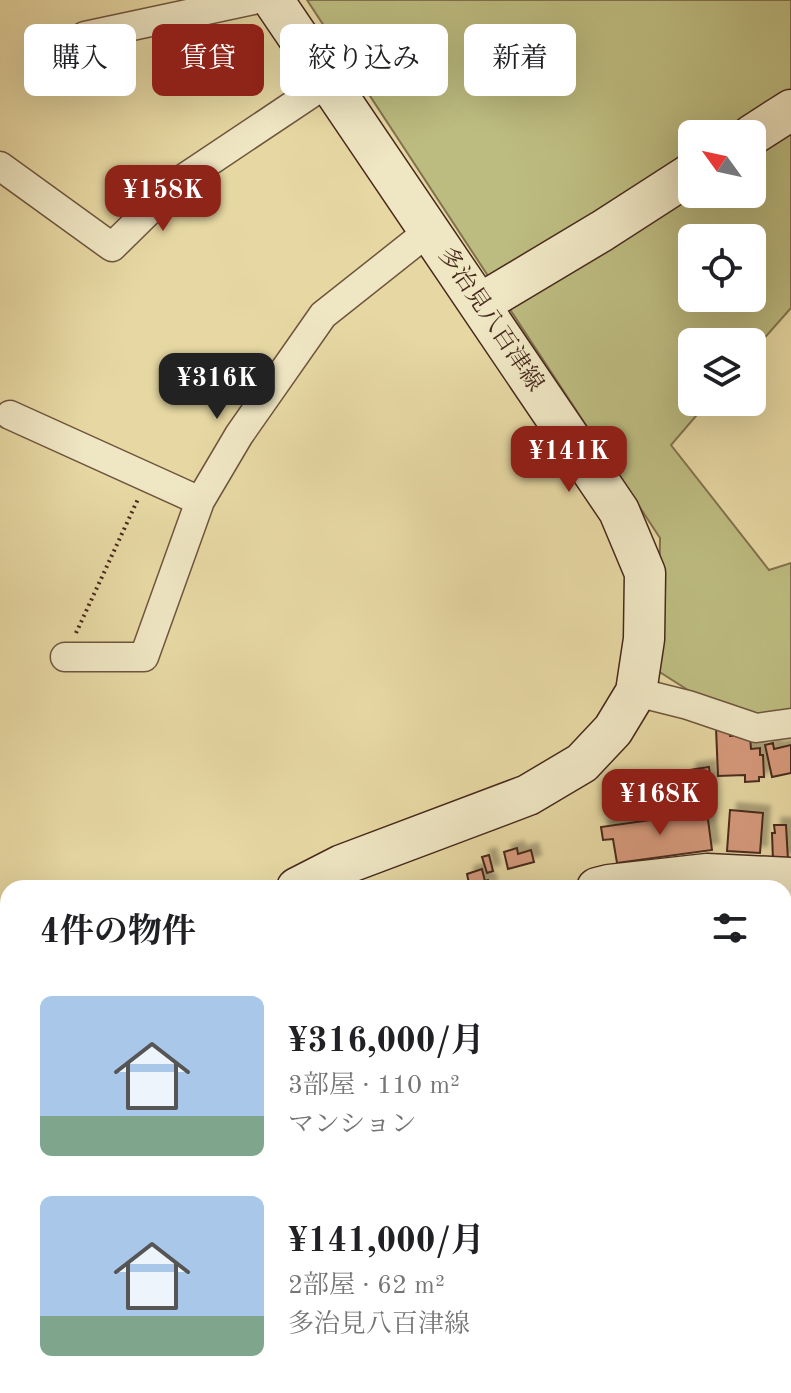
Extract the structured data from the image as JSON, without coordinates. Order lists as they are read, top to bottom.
{
  "streets": {
    "main road": ["多治見八百津線"]
  },
  "north": "top left",
  "page": {
    "chip": [
      "購入",
      "賃貸",
      "絞り込み",
      "新着"
    ],
    "price": [
      "¥158K",
      "¥316K",
      "¥141K",
      "¥168K"
    ],
    "heading": "4件の物件",
    "list": [
      {
        "name": "¥316,000/月",
        "note": "3部屋 · 110 m² · マンション"
      },
      {
        "name": "¥141,000/月",
        "note": "2部屋 · 62 m² · 多治見八百津線"
      }
    ]
  }
}
